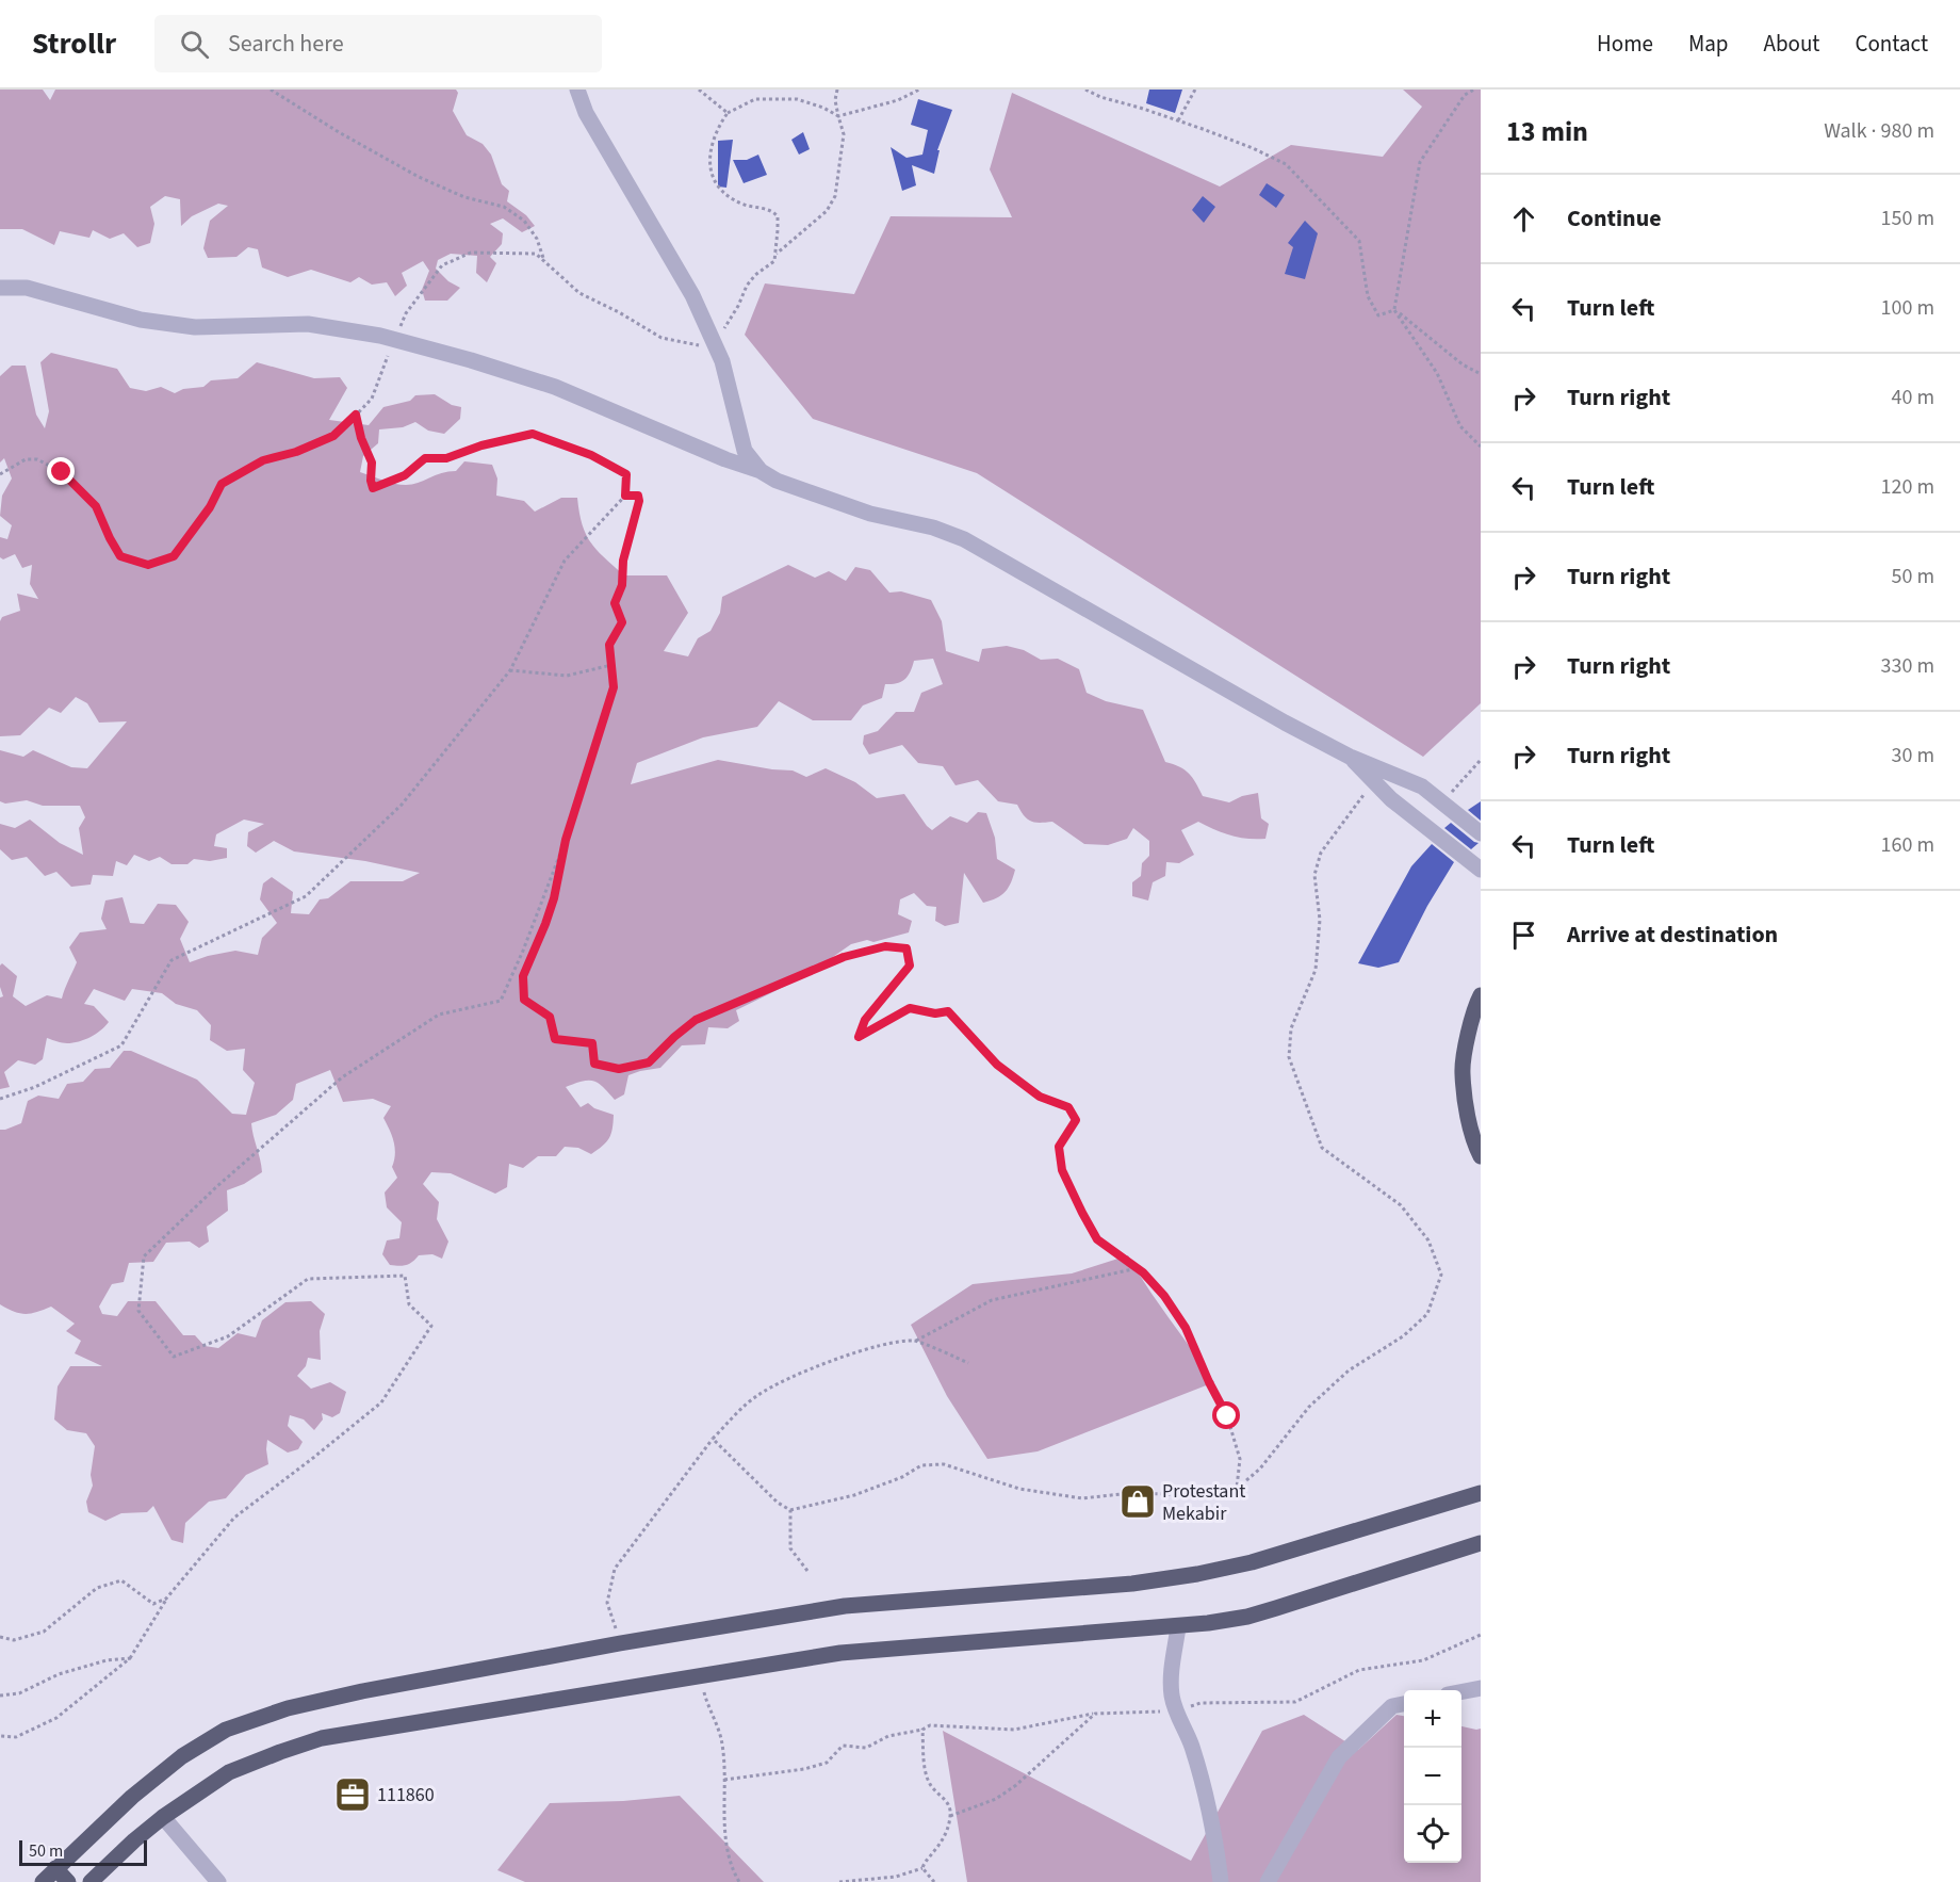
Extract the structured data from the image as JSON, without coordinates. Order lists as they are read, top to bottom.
{
  "places": {
    "shop": ["Protestant Mekabir"],
    "office": ["111860"]
  },
  "scale_bar": "50 m",
  "page": {
    "header": "Strollr",
    "search": "Search here",
    "nav": [
      "Home",
      "Map",
      "About",
      "Contact"
    ],
    "heading": ["13 min", "Walk · 980 m"],
    "list": [
      ["Continue", "150 m"],
      ["Turn left", "100 m"],
      ["Turn right", "40 m"],
      ["Turn left", "120 m"],
      ["Turn right", "50 m"],
      ["Turn right", "330 m"],
      ["Turn right", "30 m"],
      ["Turn left", "160 m"],
      "Arrive at destination"
    ],
    "map_buttons": ["+", "−"],
    "scale": "50 m"
  }
}
